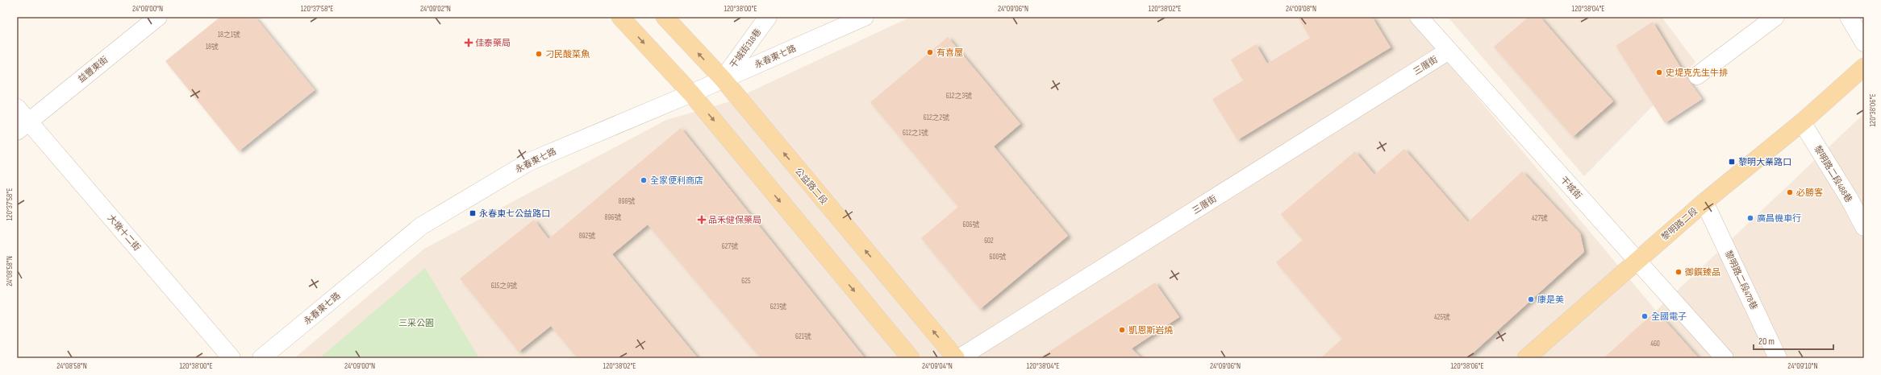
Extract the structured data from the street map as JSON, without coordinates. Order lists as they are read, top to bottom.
{
  "streets": {
    "main road": ["公益路二段", "黎明路二段"],
    "street": [
      "干城街318巷",
      "永春東七路",
      "三厝街",
      "益豐東街",
      "黎明路二段488巷",
      "干城街",
      "大墩十二街",
      "黎明路二段478巷"
    ]
  },
  "crossings": [
    ["干城街318巷", "永春東七路"],
    ["干城街318巷", "公益路二段"],
    ["永春東七路", "公益路二段"],
    ["三厝街", "干城街"],
    ["益豐東街", "大墩十二街"],
    ["黎明路二段488巷", "黎明路二段"],
    ["干城街", "黎明路二段"],
    ["黎明路二段", "黎明路二段478巷"]
  ],
  "parks": ["三采公園"],
  "places": {
    "health": ["佳泰藥局", "品禾健保藥局"],
    "other": [
      "有喜屋",
      "刁民酸菜魚",
      "史堤克先生牛排",
      "全家便利商店",
      "必勝客",
      "廣昌機車行",
      "御饌臻品",
      "康是美",
      "全國電子",
      "凱恩斯岩燒"
    ],
    "transit": ["黎明大業路口", "永春東七公益路口"]
  },
  "house_numbers": [
    "18之1號",
    "18號",
    "612之3號",
    "612之2號",
    "612之1號",
    "898號",
    "896號",
    "427號",
    "606號",
    "892號",
    "602",
    "627號",
    "600號",
    "625",
    "615之9號",
    "623號",
    "425號",
    "621號",
    "460"
  ],
  "scale_bar": "20 m",
  "coordinates": [
    "24°09'00\"N",
    "120°37'58\"E",
    "24°09'02\"N",
    "120°38'00\"E",
    "24°09'06\"N",
    "120°38'02\"E",
    "24°09'08\"N",
    "120°38'04\"E",
    "120°38'06\"E",
    "24°08'58\"N",
    "24°09'04\"N",
    "24°09'10\"N"
  ]
}
